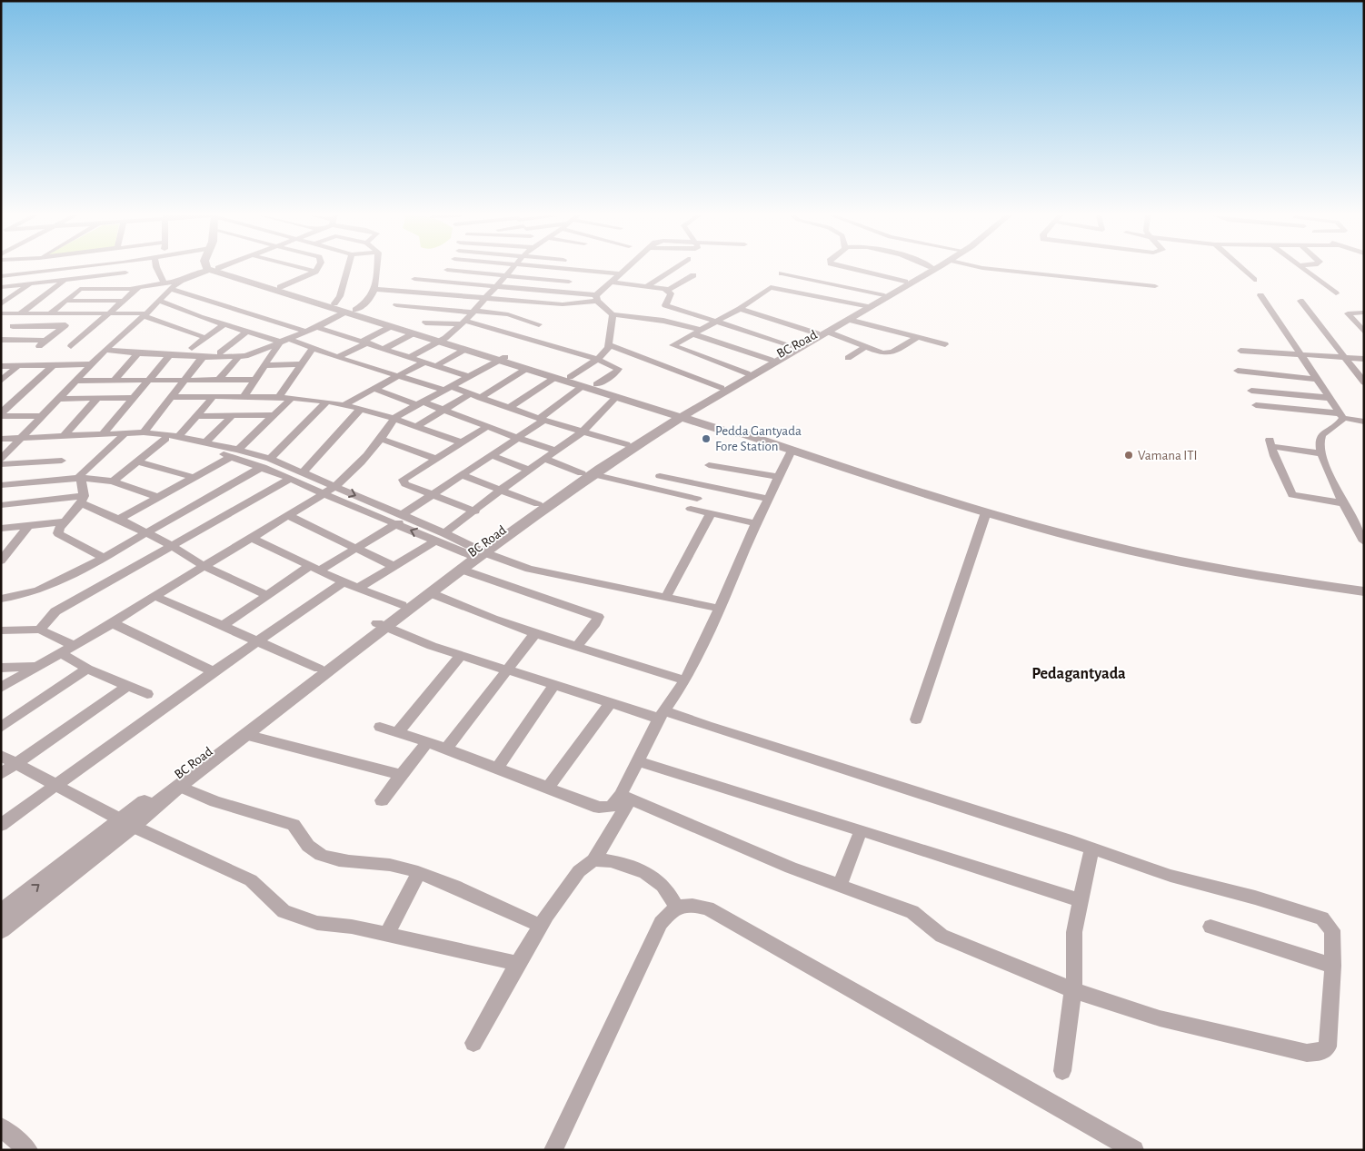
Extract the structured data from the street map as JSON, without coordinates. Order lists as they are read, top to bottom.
{
  "streets": {
    "street": ["BC Road"]
  },
  "districts": ["Pedagantyada"],
  "places": ["Pedda Gantyada Fore Station", "Vamana ITI"]
}
